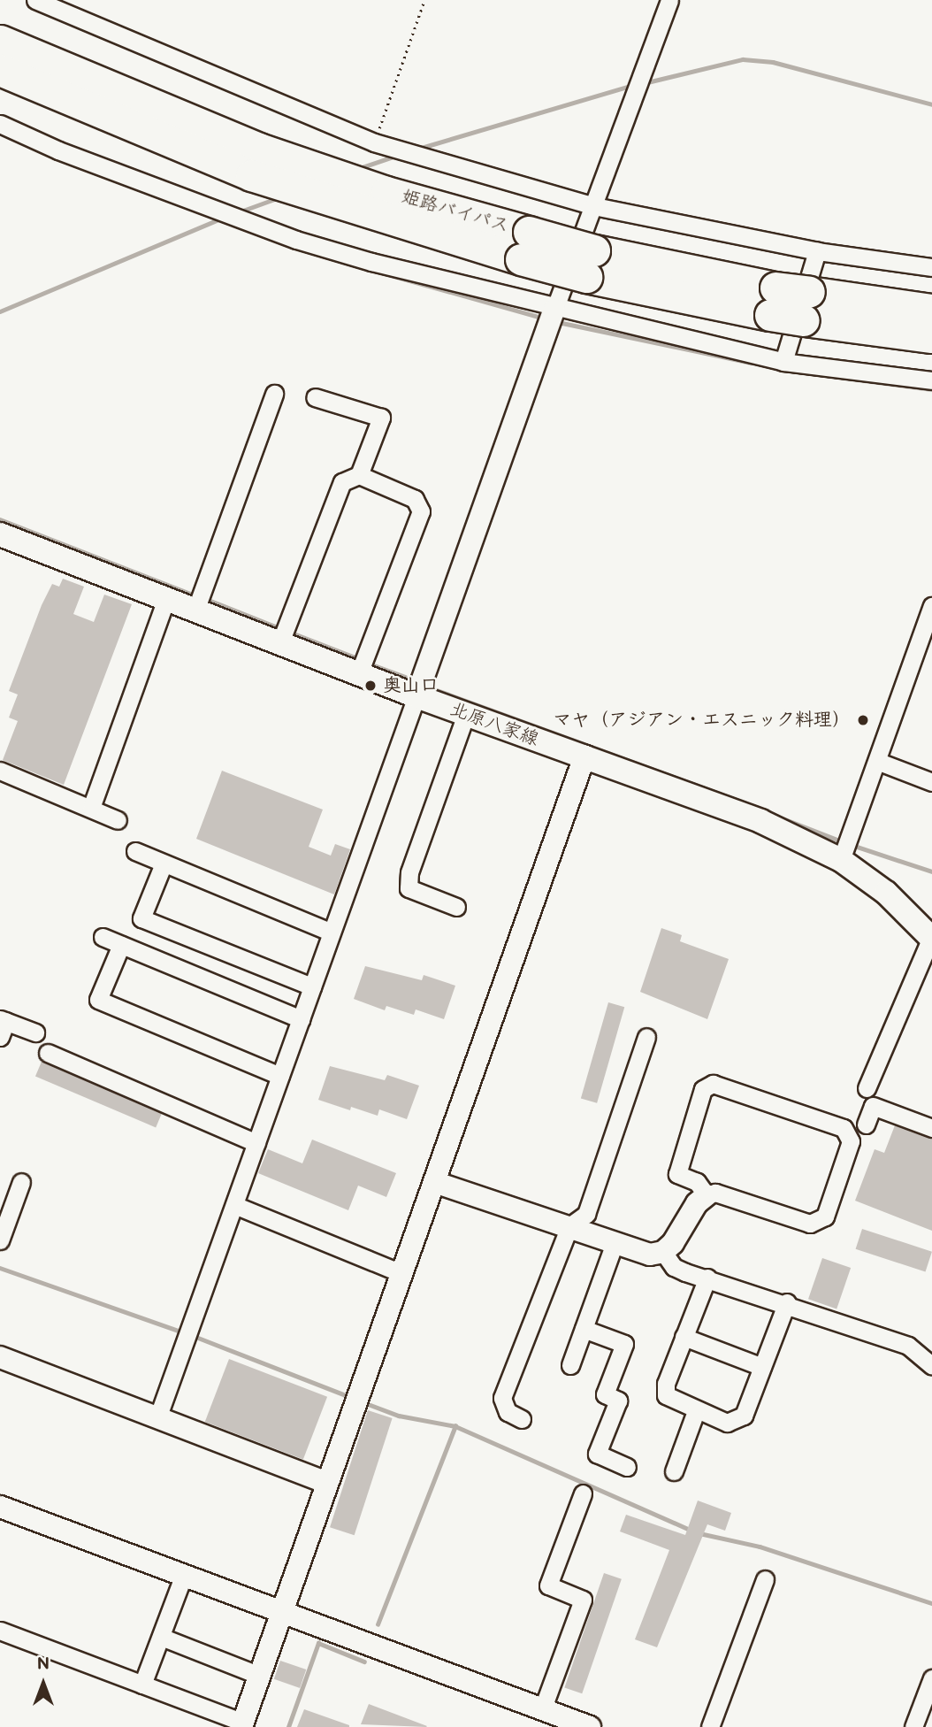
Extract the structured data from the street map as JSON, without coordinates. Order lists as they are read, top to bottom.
{
  "streets": {
    "highway": ["姫路バイパス"],
    "main road": ["北原八家線"]
  },
  "places": ["奥山口", "マヤ（アジアン・エスニック料理）"],
  "north": "top"
}
